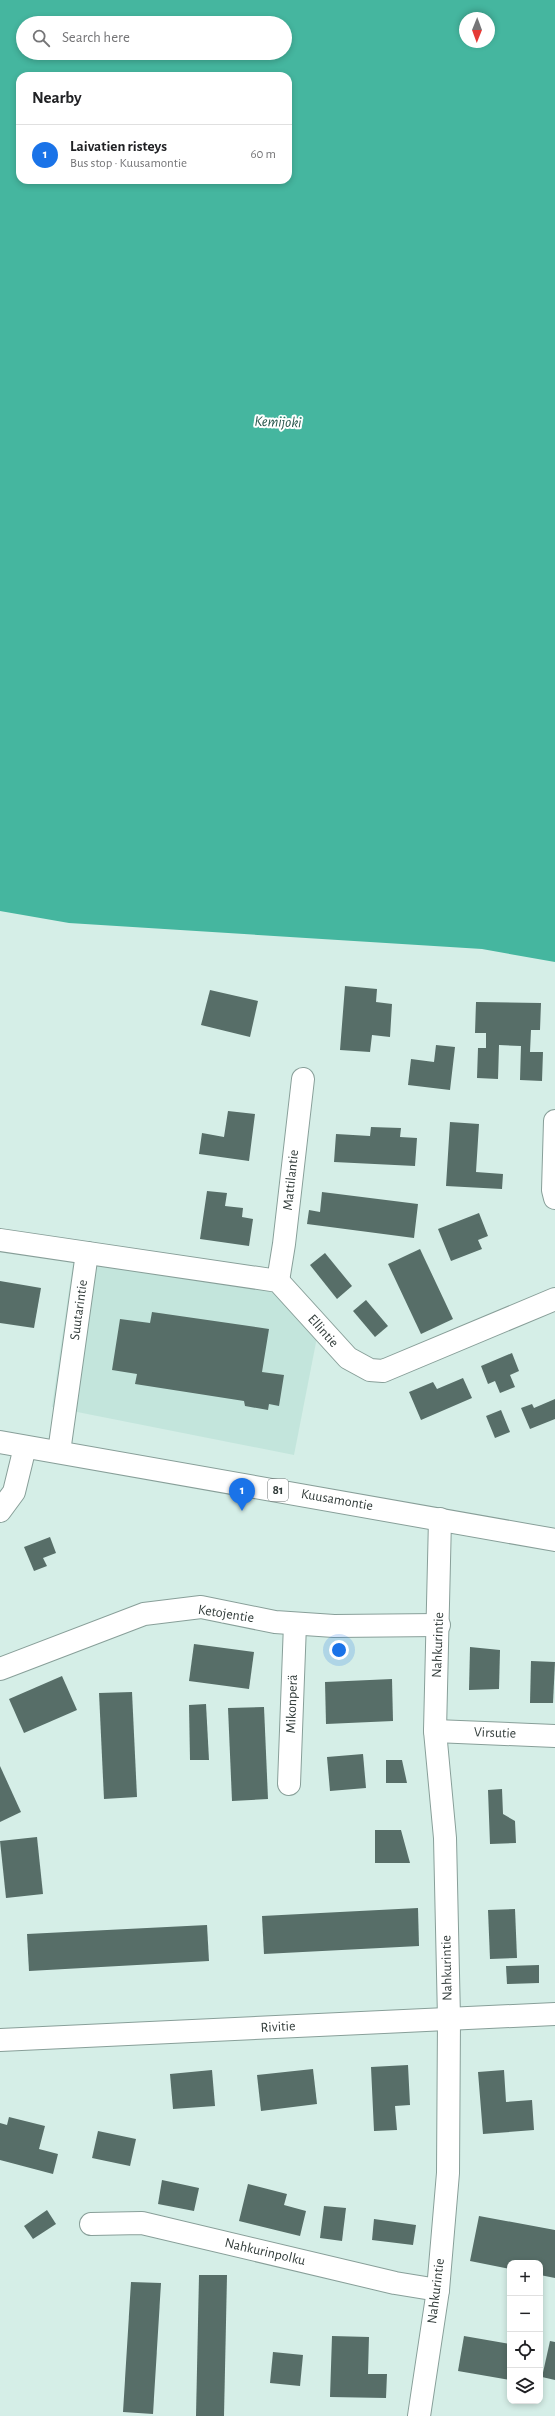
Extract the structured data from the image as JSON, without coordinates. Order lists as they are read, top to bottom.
{
  "streets": {
    "street": [
      "Mattilantie",
      "Suutarintie",
      "Ellintie",
      "81",
      "Kuusamontie",
      "Ketojentie",
      "Nahkurintie",
      "Mikonperä",
      "Virsutie",
      "Rivitie",
      "Nahkurinpolku"
    ]
  },
  "crossings": [
    ["Mattilantie", "Ellintie"],
    ["Suutarintie", "Kuusamontie"],
    ["Kuusamontie", "Nahkurintie"],
    ["Ketojentie", "Nahkurintie"],
    ["Ketojentie", "Mikonperä"],
    ["Nahkurintie", "Virsutie"],
    ["Nahkurintie", "Rivitie"],
    ["Nahkurintie", "Nahkurinpolku"]
  ],
  "water": ["Kemijoki"],
  "north": "bottom",
  "page": {
    "search": "Search here",
    "heading": "Nearby",
    "list": [
      {
        "mark": "1",
        "name": "Laivatien risteys",
        "note": "Bus stop · Kuusamontie",
        "value": "60 m"
      }
    ],
    "pins": "1",
    "map_buttons": ["+", "−"]
  }
}
